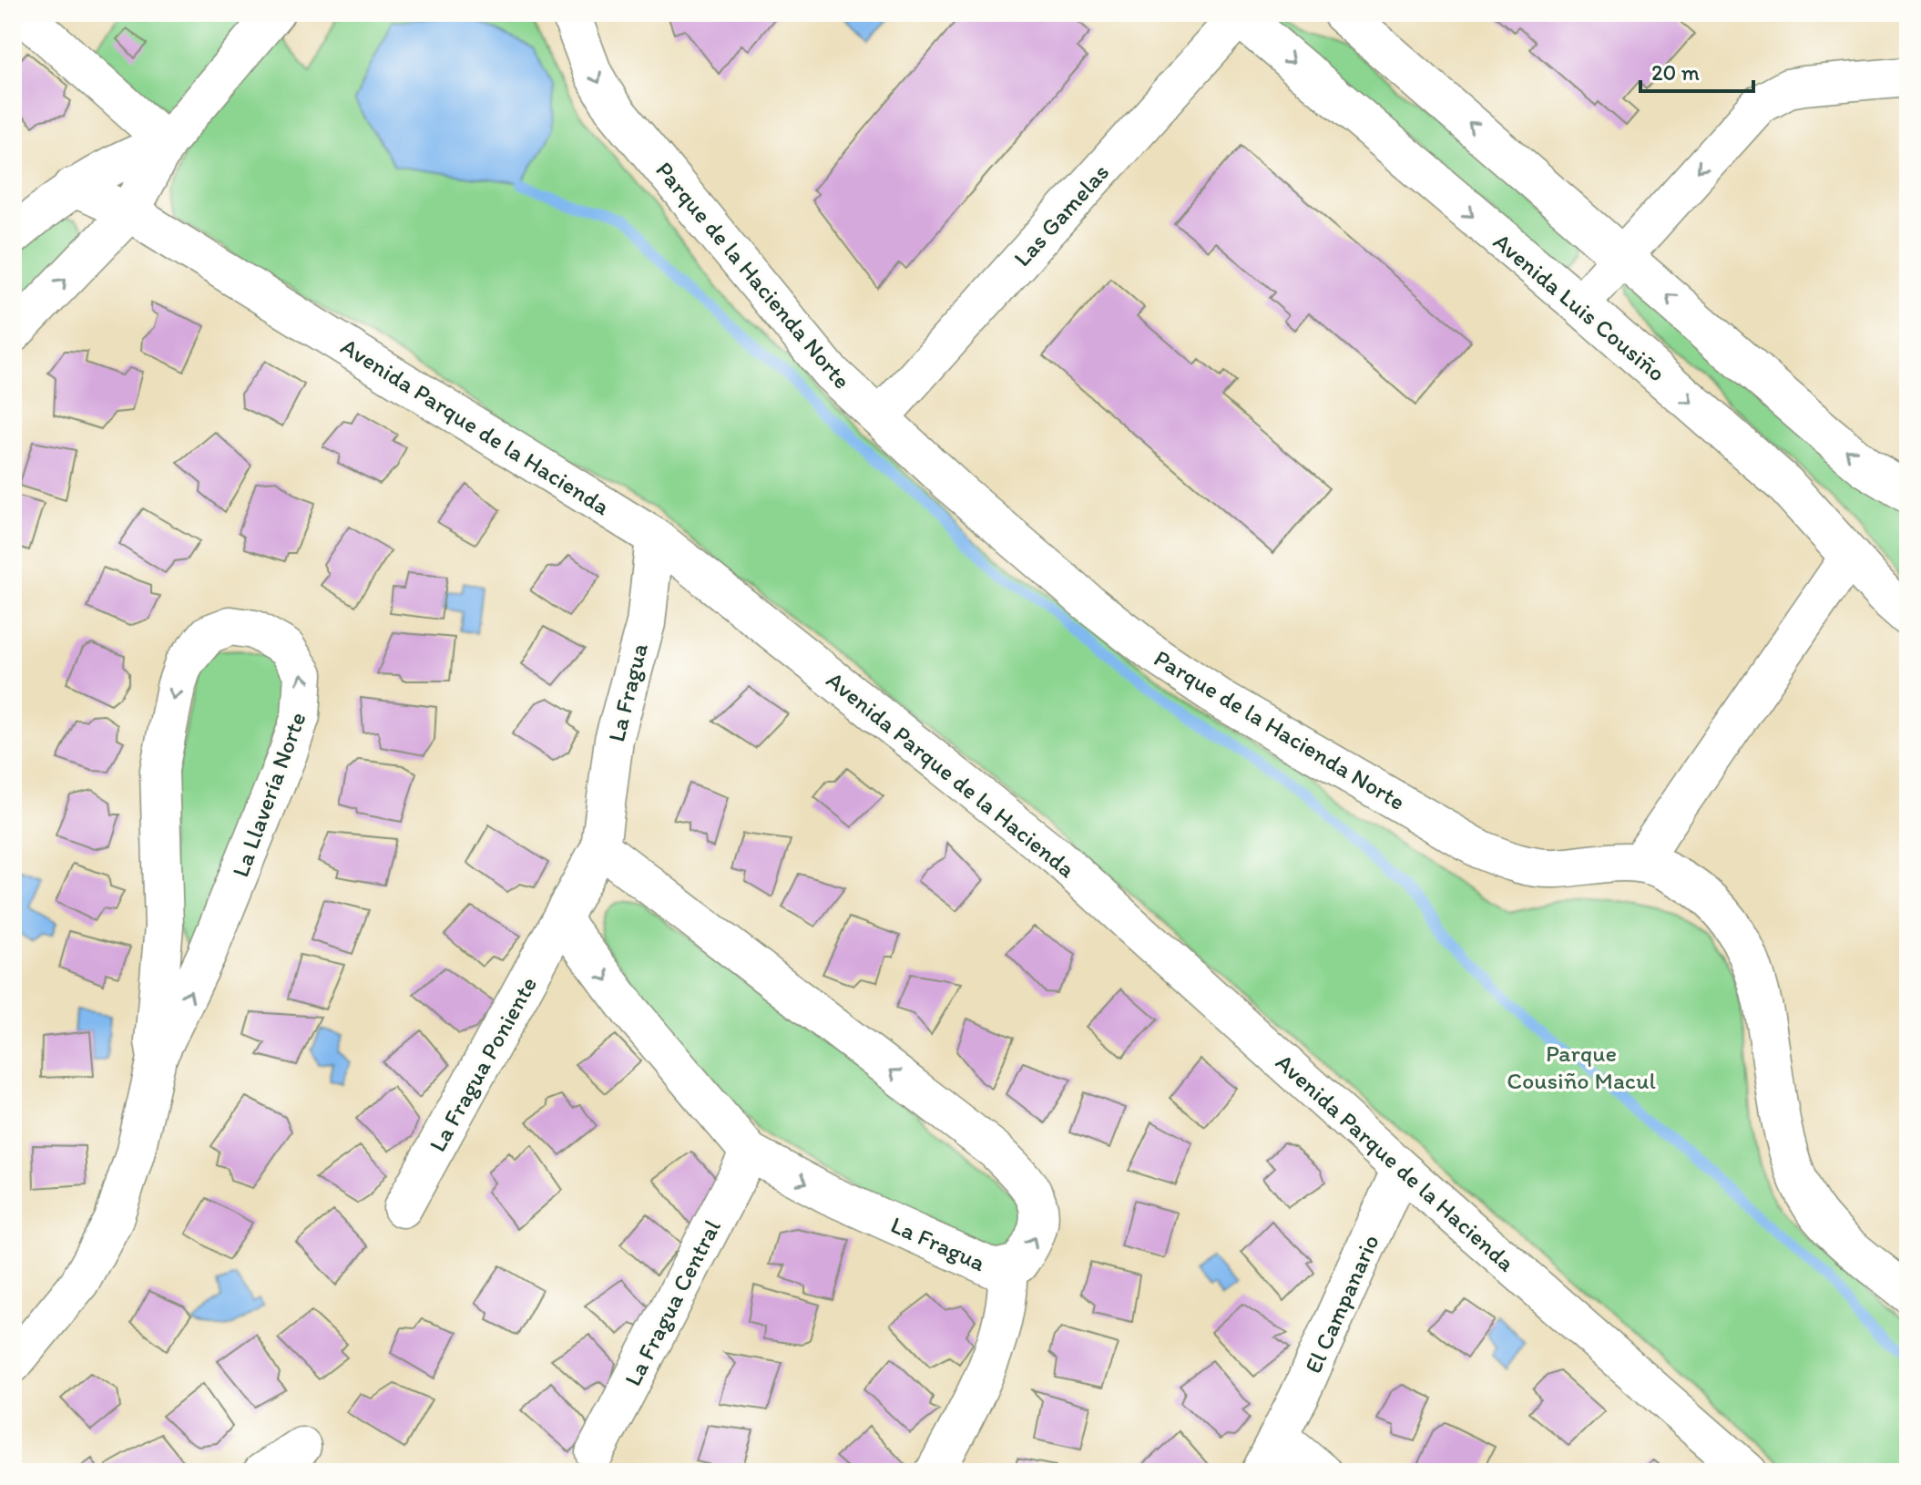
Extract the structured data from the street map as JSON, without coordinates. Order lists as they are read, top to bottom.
{
  "streets": {
    "street": [
      "Las Gamelas",
      "Parque de la Hacienda Norte",
      "Avenida Luis Cousiño",
      "Avenida Parque de la Hacienda",
      "La Fragua",
      "La Llavería Norte",
      "La Fragua Poniente",
      "La Fragua Central",
      "El Campanario"
    ]
  },
  "crossings": [
    ["Las Gamelas", "Parque de la Hacienda Norte"],
    ["Las Gamelas", "Avenida Luis Cousiño"],
    ["Avenida Parque de la Hacienda", "La Fragua"],
    ["Avenida Parque de la Hacienda", "El Campanario"],
    ["La Fragua", "La Fragua Poniente"],
    ["La Fragua", "La Fragua Central"]
  ],
  "parks": ["Parque Cousiño Macul"],
  "scale_bar": "20 m"
}
